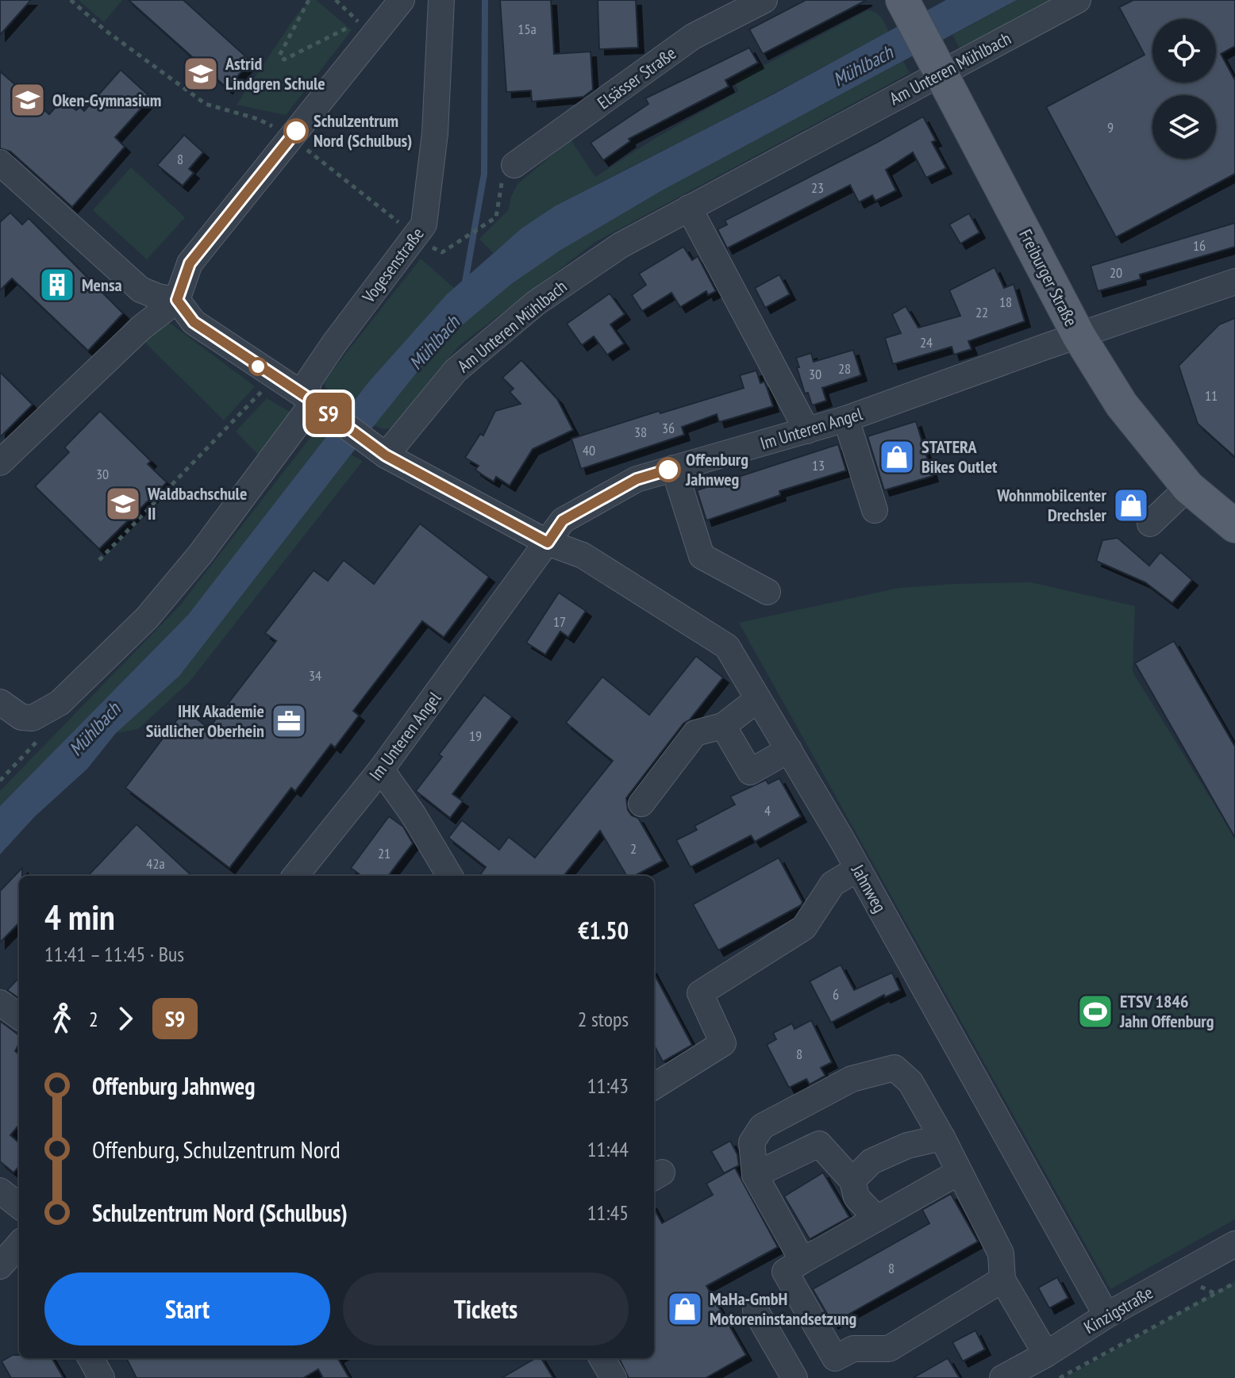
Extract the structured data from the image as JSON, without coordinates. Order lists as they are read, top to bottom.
{
  "streets": {
    "main road": ["Freiburger Straße"],
    "street": [
      "Am Unteren Mühlbach",
      "Elsässer Straße",
      "Vogesenstraße",
      "Im Unteren Angel",
      "Jahnweg",
      "Kinzigstraße"
    ]
  },
  "crossings": [
    ["Am Unteren Mühlbach", "Freiburger Straße"],
    ["Freiburger Straße", "Im Unteren Angel"],
    ["Im Unteren Angel", "Jahnweg"],
    ["Jahnweg", "Kinzigstraße"]
  ],
  "water": ["Mühlbach"],
  "places": {
    "school or university": ["Astrid Lindgren Schule", "Oken-Gymnasium", "Waldbachschule II"],
    "other": ["Schulzentrum Nord (Schulbus)", "Offenburg Jahnweg"],
    "building": ["Mensa"],
    "shop": ["STATERA Bikes Outlet", "Wohnmobilcenter Drechsler", "MaHa-GmbH Motoreninstandsetzung"],
    "office": ["IHK Akademie Südlicher Oberhein"],
    "sports": ["ETSV 1846 Jahn Offenburg"]
  },
  "lines": ["bus line S9"],
  "house_numbers": [
    "15a",
    "9",
    "8",
    "23",
    "16",
    "20",
    "18",
    "22",
    "24",
    "28",
    "30",
    "11",
    "36",
    "38",
    "40",
    "13",
    "30",
    "17",
    "34",
    "19",
    "4",
    "2",
    "21",
    "42a",
    "6",
    "8",
    "8"
  ],
  "page": {
    "on_map": "S9",
    "heading": ["4 min", "11:41 – 11:45 · Bus", "€1.50"],
    "legs": ["2", "S9", "2 stops"],
    "list": [
      {
        "name": "Offenburg Jahnweg",
        "value": "11:43"
      },
      {
        "name": "Offenburg, Schulzentrum Nord",
        "value": "11:44"
      },
      {
        "name": "Schulzentrum Nord (Schulbus)",
        "value": "11:45"
      }
    ],
    "buttons": ["Start", "Tickets"]
  }
}
